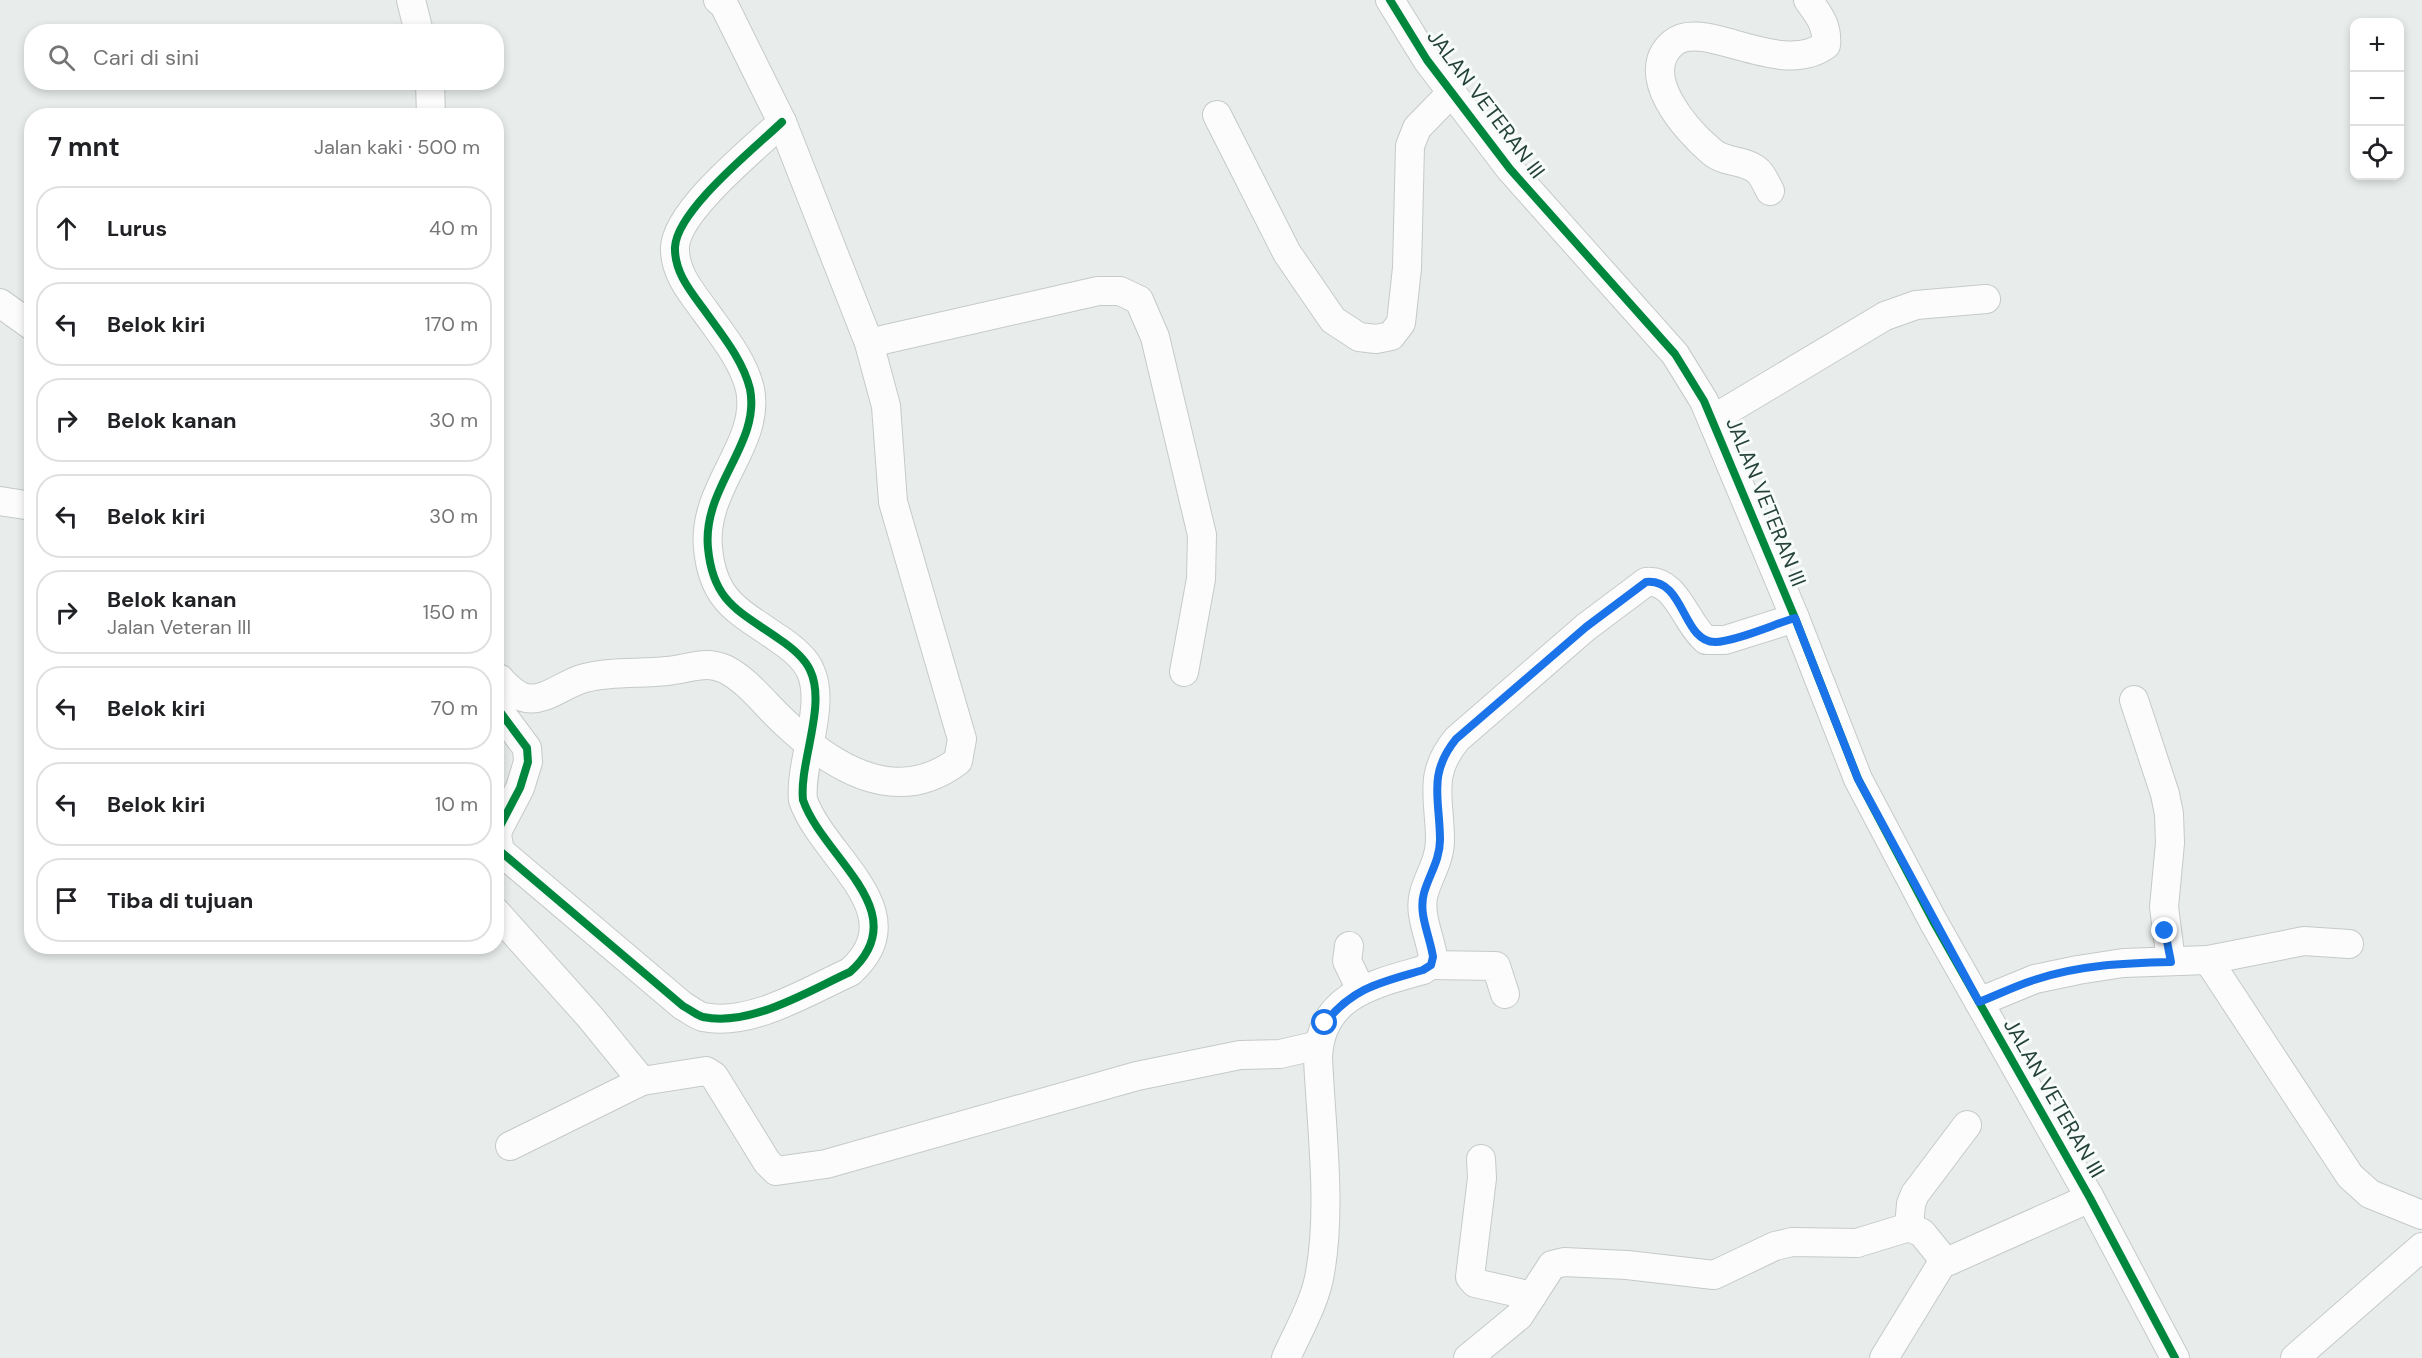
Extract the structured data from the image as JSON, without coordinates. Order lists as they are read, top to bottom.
{
  "streets": {
    "street": ["JALAN VETERAN III"]
  },
  "page": {
    "map_buttons": ["+", "−"],
    "search": "Cari di sini",
    "heading": ["7 mnt", "Jalan kaki · 500 m"],
    "list": [
      ["Lurus", "40 m"],
      ["Belok kiri", "170 m"],
      ["Belok kanan", "30 m"],
      ["Belok kiri", "30 m"],
      ["Belok kanan", "Jalan Veteran III", "150 m"],
      ["Belok kiri", "70 m"],
      ["Belok kiri", "10 m"],
      "Tiba di tujuan"
    ]
  }
}
